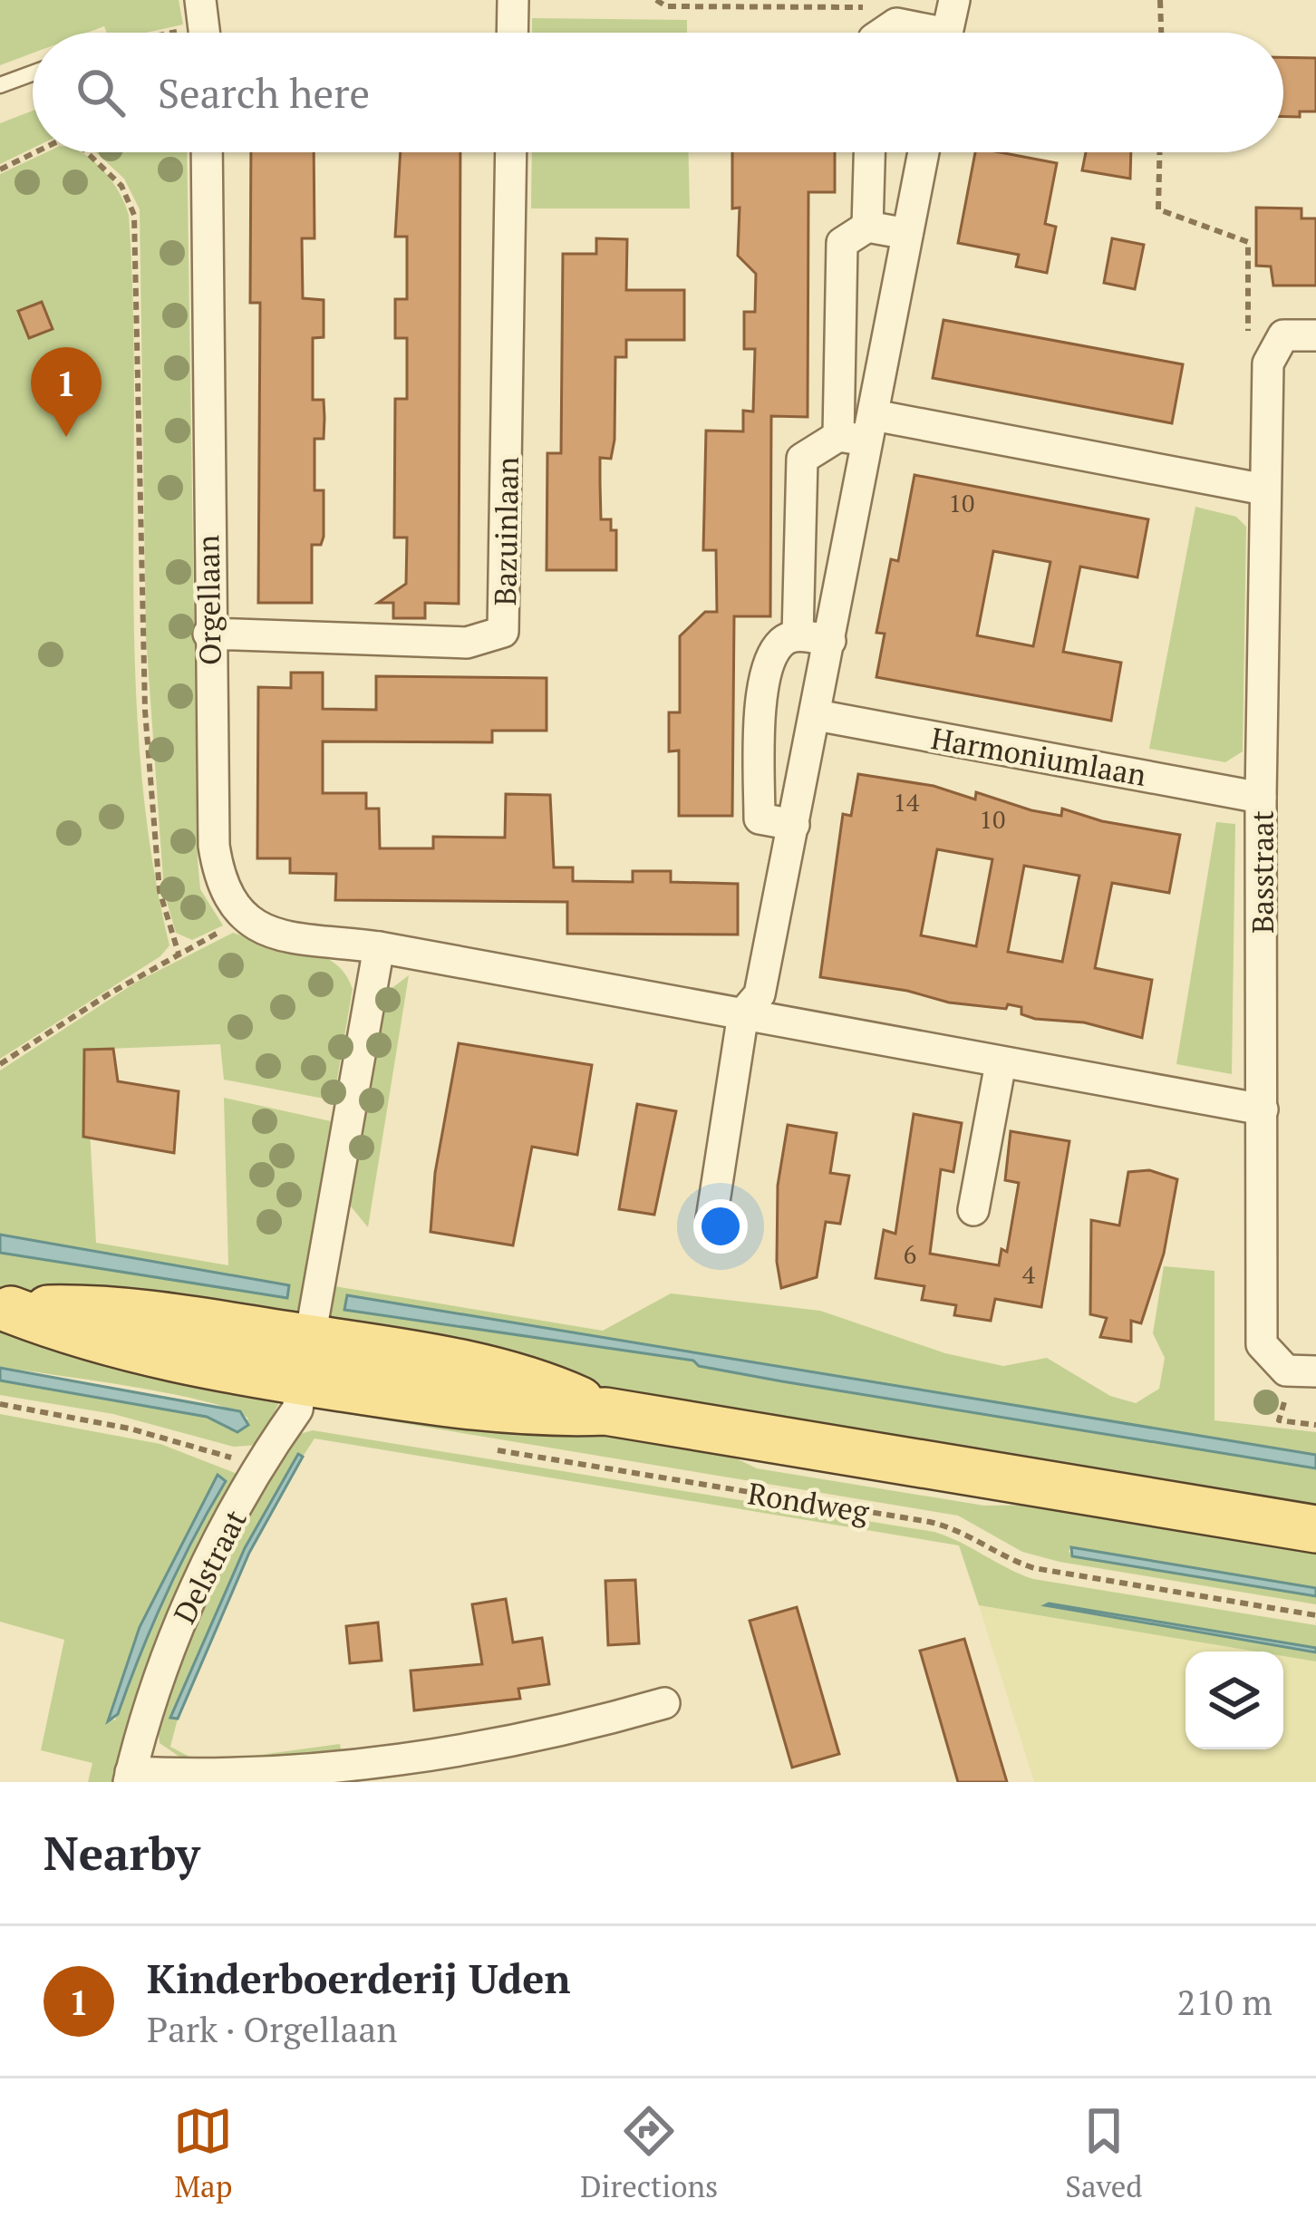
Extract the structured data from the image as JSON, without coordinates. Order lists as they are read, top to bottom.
{
  "streets": {
    "main road": ["Rondweg"],
    "street": [
      "Bazuinlaan",
      "Orgellaan",
      "Harmoniumlaan",
      "Basstraat",
      "Delstraat"
    ]
  },
  "crossings": [
    ["Bazuinlaan", "Orgellaan"],
    ["Harmoniumlaan", "Basstraat"],
    ["Rondweg", "Delstraat"]
  ],
  "house_numbers": [
    "10",
    "14",
    "10",
    "6",
    "4"
  ],
  "page": {
    "search": "Search here",
    "pins": "1",
    "heading": "Nearby",
    "list": [
      {
        "mark": "1",
        "name": "Kinderboerderij Uden",
        "note": "Park · Orgellaan",
        "value": "210 m"
      }
    ],
    "nav": ["Map", "Directions", "Saved"]
  }
}
